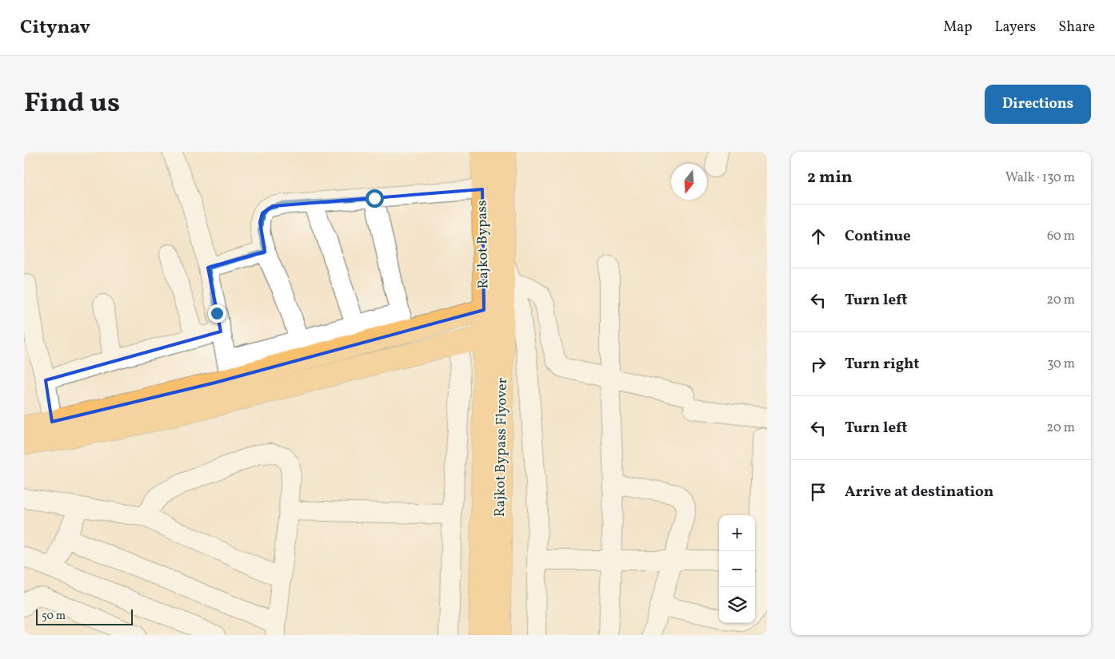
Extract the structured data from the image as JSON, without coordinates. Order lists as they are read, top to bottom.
{
  "streets": {
    "main road": ["Rajkot Bypass", "Rajkot Bypass Flyover"]
  },
  "crossings": [
    ["Rajkot Bypass", "Rajkot Bypass Flyover"]
  ],
  "scale_bar": "50 m",
  "north": "bottom",
  "page": {
    "header": "Citynav",
    "nav": ["Map", "Layers", "Share"],
    "title": "Find us",
    "buttons": "Directions",
    "heading": ["2 min", "Walk · 130 m"],
    "list": [
      ["Continue", "60 m"],
      ["Turn left", "20 m"],
      ["Turn right", "30 m"],
      ["Turn left", "20 m"],
      "Arrive at destination"
    ],
    "map_buttons": ["+", "−"],
    "scale": "50 m"
  }
}
